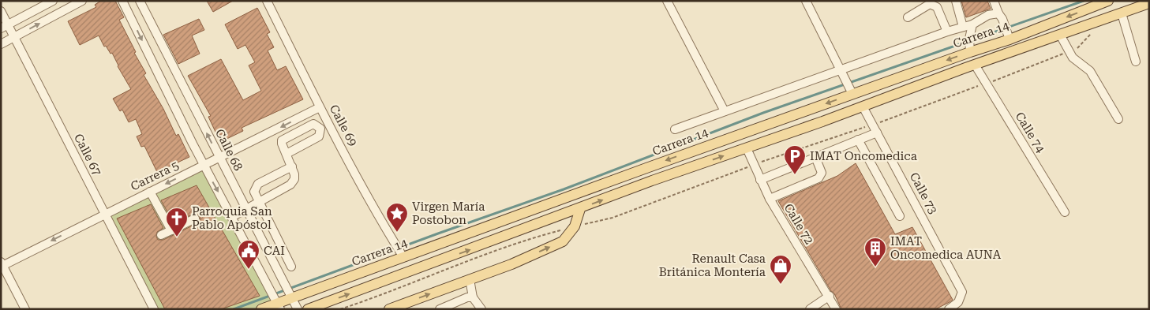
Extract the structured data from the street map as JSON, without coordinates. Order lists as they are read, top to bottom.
{
  "streets": {
    "main road": ["Carrera 14"],
    "street": [
      "Calle 69",
      "Calle 74",
      "Calle 68",
      "Calle 67",
      "Carrera 5",
      "Calle 73",
      "Calle 72"
    ]
  },
  "crossings": [
    ["Carrera 14", "Calle 69"],
    ["Carrera 14", "Calle 68"],
    ["Calle 69", "Carrera 5"],
    ["Calle 68", "Carrera 5"],
    ["Calle 67", "Carrera 5"]
  ],
  "one_way": ["Carrera 5"],
  "places": {
    "parking": ["IMAT Oncomedica"],
    "place": ["Virgen María Postobon"],
    "church": ["Parroquia San Pablo Apóstol"],
    "building": ["IMAT Oncomedica AUNA"],
    "public building": ["CAI"],
    "shop": ["Renault Casa Británica Montería"]
  }
}
